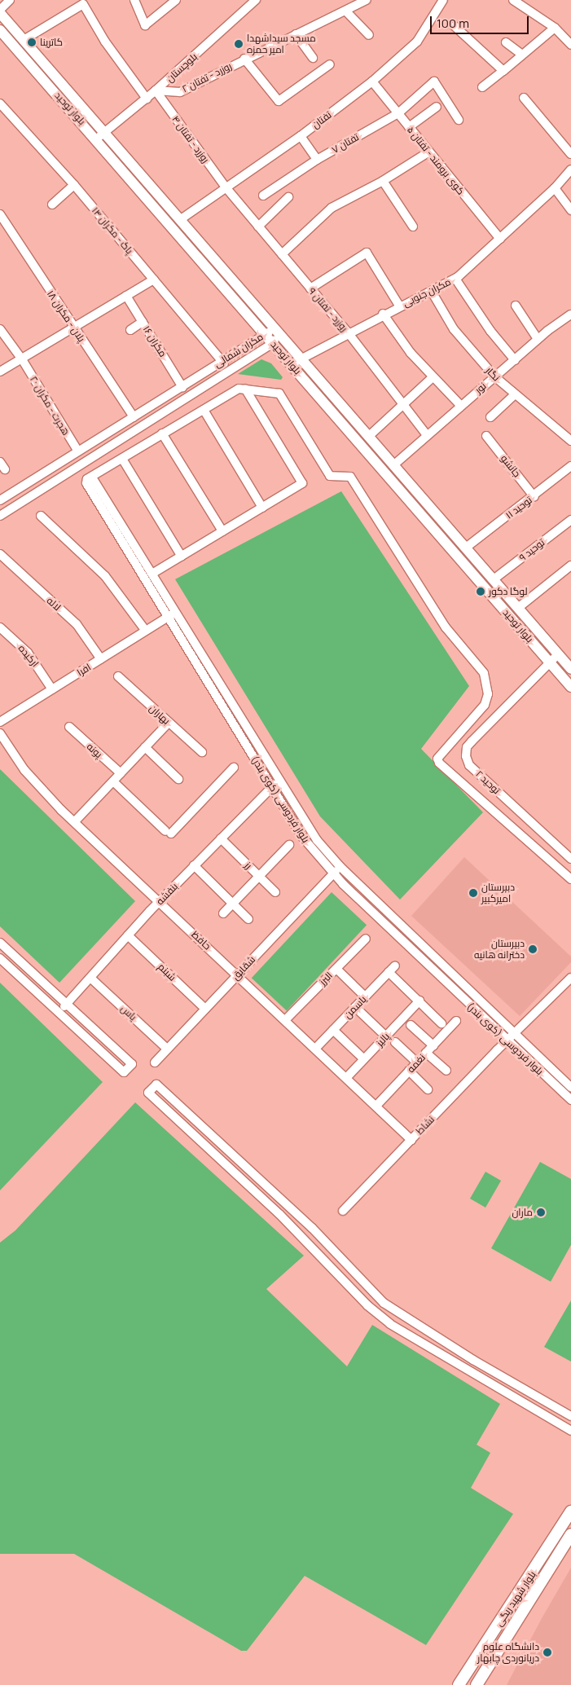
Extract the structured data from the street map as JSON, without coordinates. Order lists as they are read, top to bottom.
{
  "streets": {
    "highway": ["بلوار شهید ریگی"],
    "main road": ["بلوار توحید"],
    "street": [
      "بلوچستان",
      "روزرد - تفتان ۲",
      "تفتان",
      "روزرد - تفتان ۴",
      "تفتان ۷",
      "کوی برومند - تفتان ۵",
      "پاک - مکران ۱۴",
      "مکران جنوبی",
      "روزرد - تفتان ۹",
      "پلان - مکران ۱۸",
      "مکران ۱۶",
      "مکران شمالی",
      "نگار",
      "نور",
      "هجرت - مکران ۲۰",
      "جانشو",
      "توحید ۱۱",
      "توحید ۹",
      "لاله",
      "ارکیده",
      "افرا",
      "بهاران",
      "پونه",
      "توحید ۲",
      "بلوار فردوسی (کوی بندر)",
      "رز",
      "بنفشه",
      "حافظ",
      "شقایق",
      "شبنم",
      "البرز",
      "یاسمن",
      "یاس",
      "پالیز",
      "نغمه",
      "نشاط"
    ]
  },
  "crossings": [
    ["بلوچستان", "روزرد - تفتان ۲"],
    ["بلوچستان", "بلوار توحید"],
    ["بلوچستان", "روزرد - تفتان ۴"],
    ["روزرد - تفتان ۲", "روزرد - تفتان ۴"],
    ["بلوار توحید", "تفتان"],
    ["بلوار توحید", "مکران جنوبی"],
    ["بلوار توحید", "مکران شمالی"],
    ["بلوار توحید", "نور"],
    ["بلوار توحید", "توحید ۱۱"],
    ["بلوار توحید", "توحید ۹"],
    ["بلوار توحید", "توحید ۲"],
    ["تفتان", "روزرد - تفتان ۴"],
    ["تفتان", "کوی برومند - تفتان ۵"],
    ["تفتان", "روزرد - تفتان ۹"],
    ["روزرد - تفتان ۴", "روزرد - تفتان ۹"],
    ["تفتان ۷", "کوی برومند - تفتان ۵"],
    ["کوی برومند - تفتان ۵", "مکران جنوبی"],
    ["پاک - مکران ۱۴", "مکران شمالی"],
    ["مکران جنوبی", "روزرد - تفتان ۹"],
    ["مکران جنوبی", "نگار"],
    ["روزرد - تفتان ۹", "نور"],
    ["پلان - مکران ۱۸", "مکران شمالی"],
    ["مکران ۱۶", "مکران شمالی"],
    ["مکران شمالی", "هجرت - مکران ۲۰"],
    ["نگار", "نور"],
    ["جانشو", "توحید ۱۱"],
    ["لاله", "افرا"],
    ["ارکیده", "افرا"],
    ["افرا", "بلوار فردوسی (کوی بندر)"],
    ["بلوار فردوسی (کوی بندر)", "بنفشه"],
    ["بلوار فردوسی (کوی بندر)", "شقایق"],
    ["بلوار فردوسی (کوی بندر)", "نشاط"],
    ["رز", "بنفشه"],
    ["بنفشه", "حافظ"],
    ["بنفشه", "شبنم"],
    ["بنفشه", "یاس"],
    ["حافظ", "شقایق"],
    ["حافظ", "البرز"],
    ["حافظ", "یاسمن"],
    ["حافظ", "پالیز"],
    ["حافظ", "نغمه"],
    ["حافظ", "نشاط"],
    ["شقایق", "شبنم"],
    ["شقایق", "یاس"]
  ],
  "places": [
    "کاترینا",
    "مسجد سیداشهدا امیر حمزه",
    "لوگا دکور",
    "دبیرستان امیرکبیر",
    "دبیرستان دخترانه هانیه",
    "ماران",
    "دانشگاه علوم دریانوردی چابهار"
  ],
  "scale_bar": "100 m"
}
